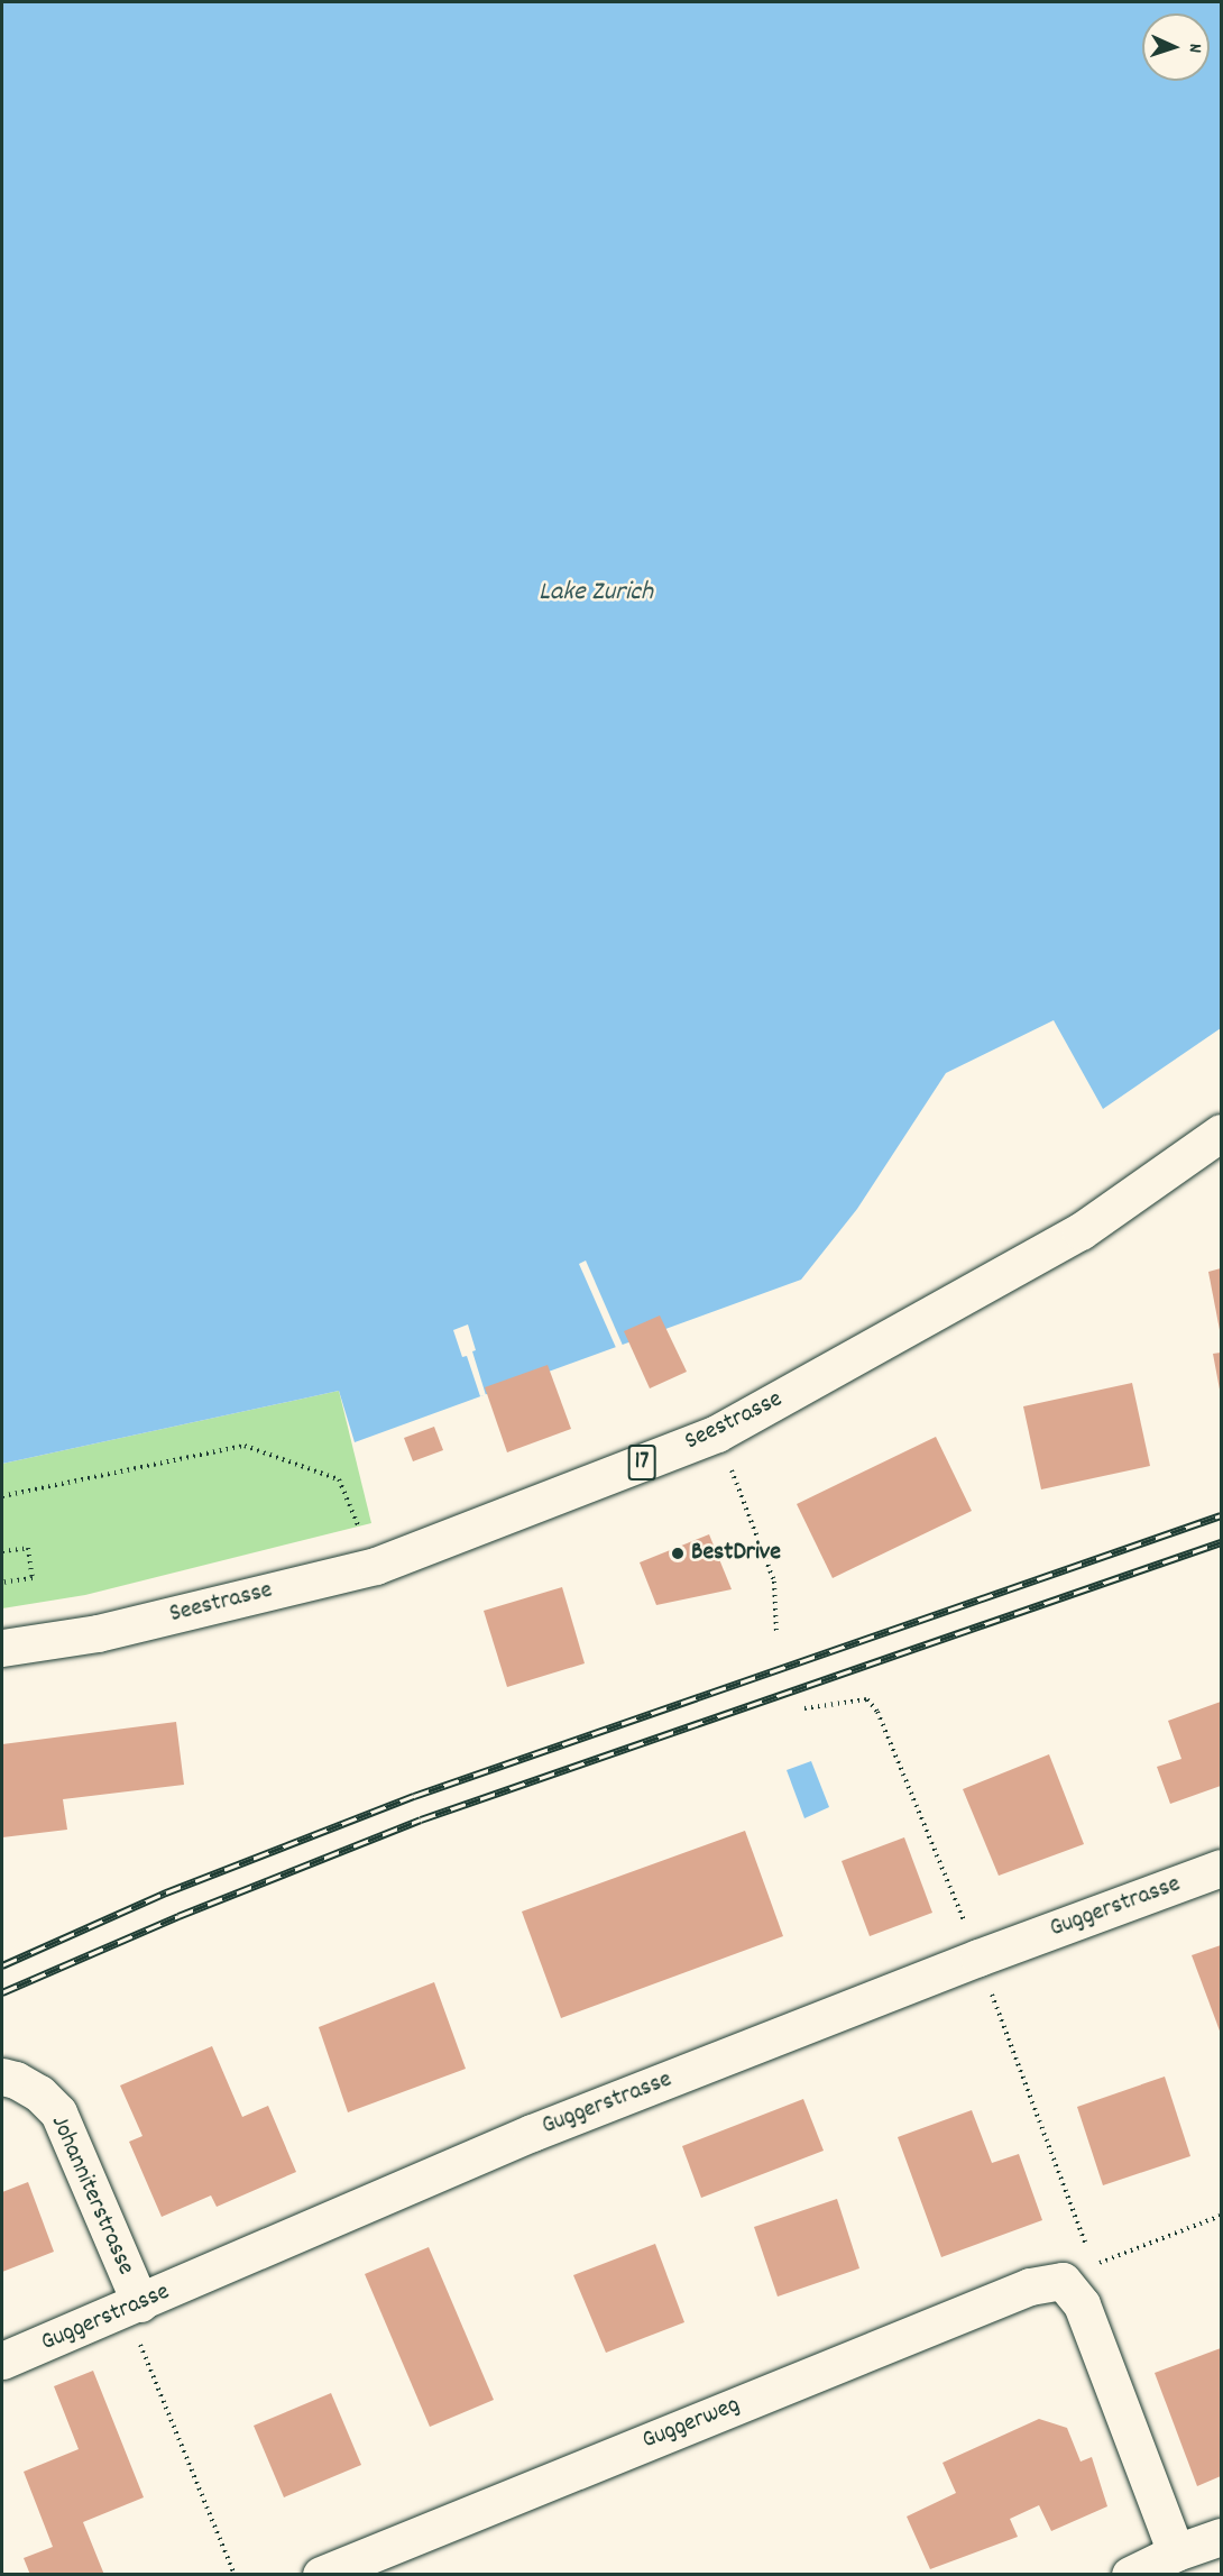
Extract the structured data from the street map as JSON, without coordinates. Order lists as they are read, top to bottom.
{
  "streets": {
    "street": [
      "Seestrasse",
      "17",
      "Guggerstrasse",
      "Johanniterstrasse",
      "Guggerweg"
    ]
  },
  "crossings": [
    ["Guggerstrasse", "Johanniterstrasse"]
  ],
  "water": ["Lake Zurich"],
  "places": ["BestDrive"],
  "north": "right"
}
